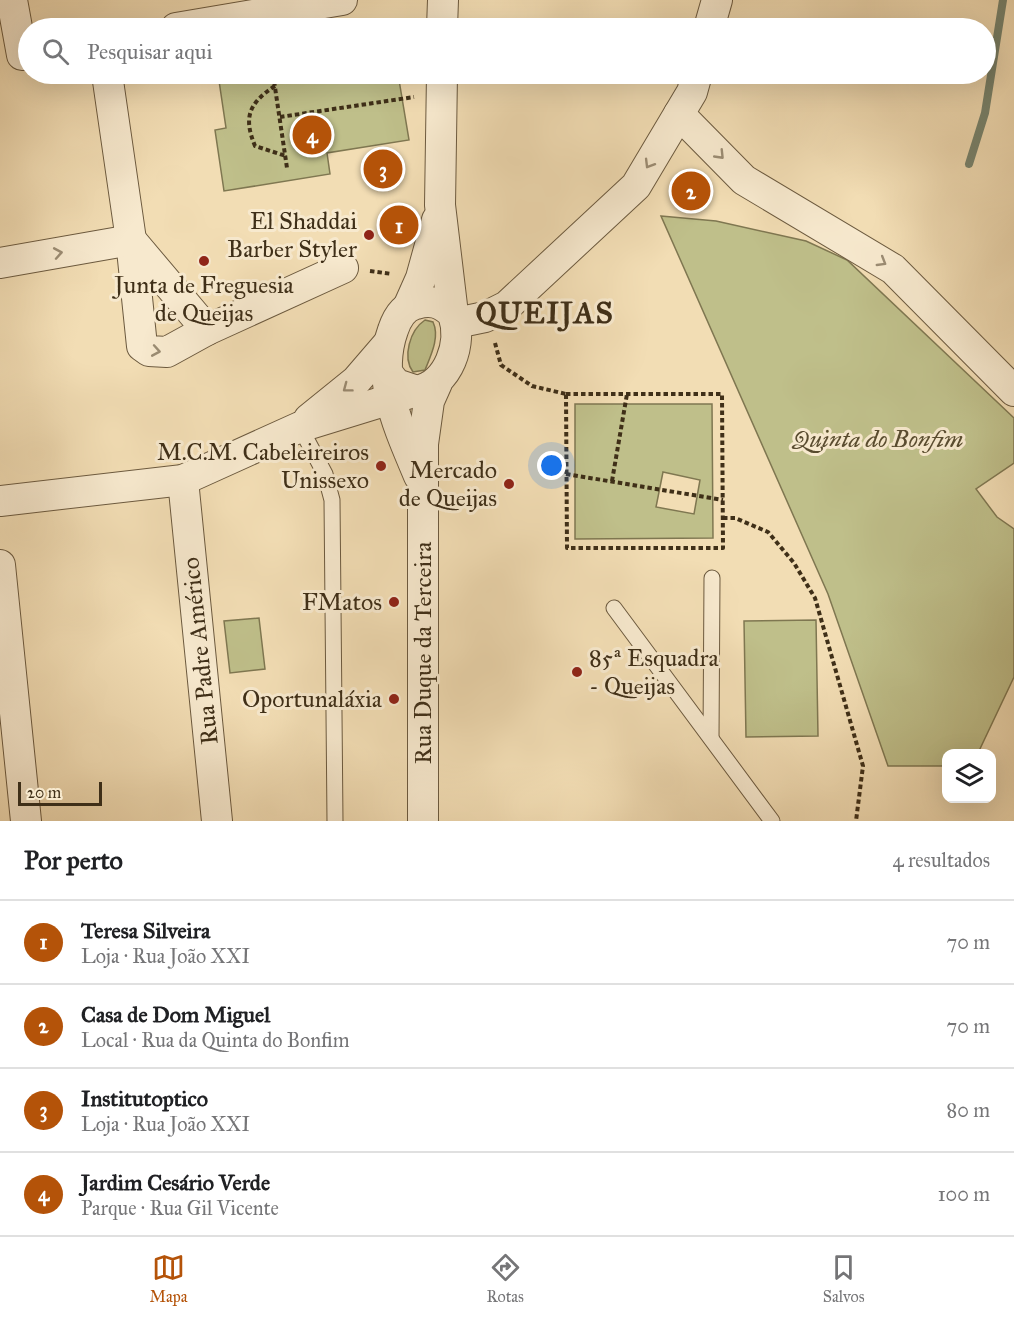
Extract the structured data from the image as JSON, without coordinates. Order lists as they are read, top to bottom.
{
  "streets": {
    "street": ["Rua Padre Américo", "Rua Duque da Terceira"]
  },
  "districts": ["QUEIJAS"],
  "parks": ["Quinta do Bonfim"],
  "places": [
    "El Shaddai Barber Styler",
    "Junta de Freguesia de Queijas",
    "M.C.M. Cabeleireiros Unissexo",
    "Mercado de Queijas",
    "FMatos",
    "85ª Esquadra - Queijas",
    "Oportunaláxia"
  ],
  "scale_bar": "20 m",
  "page": {
    "search": "Pesquisar aqui",
    "pins": [
      "4",
      "3",
      "2",
      "1"
    ],
    "scale": "20 m",
    "heading": ["Por perto", "4 resultados"],
    "list": [
      {
        "mark": "1",
        "name": "Teresa Silveira",
        "note": "Loja · Rua João XXI",
        "value": "70 m"
      },
      {
        "mark": "2",
        "name": "Casa de Dom Miguel",
        "note": "Local · Rua da Quinta do Bonfim",
        "value": "70 m"
      },
      {
        "mark": "3",
        "name": "Institutoptico",
        "note": "Loja · Rua João XXI",
        "value": "80 m"
      },
      {
        "mark": "4",
        "name": "Jardim Cesário Verde",
        "note": "Parque · Rua Gil Vicente",
        "value": "100 m"
      }
    ],
    "nav": ["Mapa", "Rotas", "Salvos"]
  }
}
